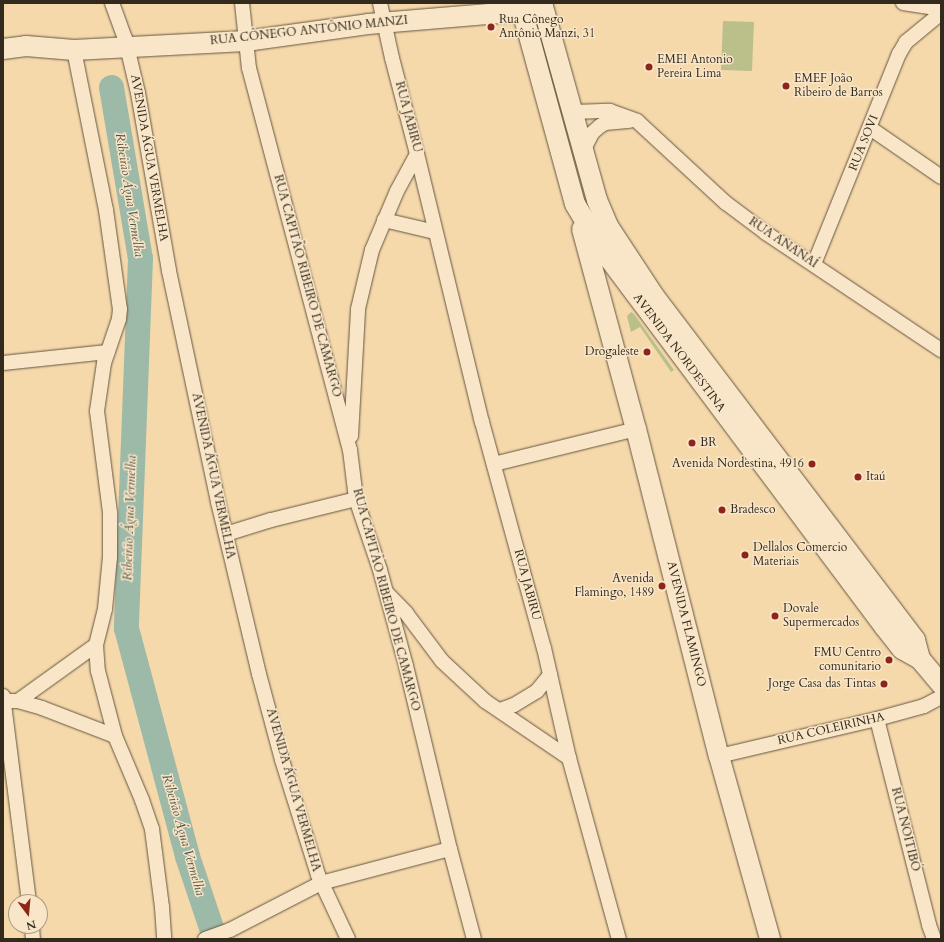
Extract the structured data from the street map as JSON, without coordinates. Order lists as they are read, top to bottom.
{
  "streets": {
    "street": [
      "RUA CÔNEGO ANTÔNIO MANZI",
      "RUA JABIRU",
      "RUA SOVI",
      "AVENIDA ÁGUA VERMELHA",
      "RUA ANANAÍ",
      "RUA CAPITÃO RIBEIRO DE CAMARGO",
      "AVENIDA NORDESTINA",
      "AVENIDA FLAMINGO",
      "RUA COLEIRINHA",
      "RUA NOITIBÓ"
    ]
  },
  "crossings": [
    ["RUA CÔNEGO ANTÔNIO MANZI", "RUA JABIRU"],
    ["RUA CÔNEGO ANTÔNIO MANZI", "AVENIDA ÁGUA VERMELHA"],
    ["RUA CÔNEGO ANTÔNIO MANZI", "RUA CAPITÃO RIBEIRO DE CAMARGO"],
    ["RUA CÔNEGO ANTÔNIO MANZI", "AVENIDA NORDESTINA"],
    ["RUA SOVI", "RUA ANANAÍ"],
    ["RUA ANANAÍ", "AVENIDA NORDESTINA"],
    ["AVENIDA NORDESTINA", "AVENIDA FLAMINGO"],
    ["AVENIDA FLAMINGO", "RUA COLEIRINHA"],
    ["RUA COLEIRINHA", "RUA NOITIBÓ"]
  ],
  "water": ["Ribeirão Água Vermelha"],
  "places": [
    "Rua Cônego Antônio Manzi, 31",
    "EMEI Antonio Pereira Lima",
    "EMEF João Ribeiro de Barros",
    "Drogaleste",
    "BR",
    "Avenida Nordestina, 4916",
    "Itaú",
    "Bradesco",
    "Dellalos Comercio Materiais",
    "Avenida Flamingo, 1489",
    "Dovale Supermercados",
    "FMU Centro comunitario",
    "Jorge Casa das Tintas"
  ],
  "north": "bottom"
}
